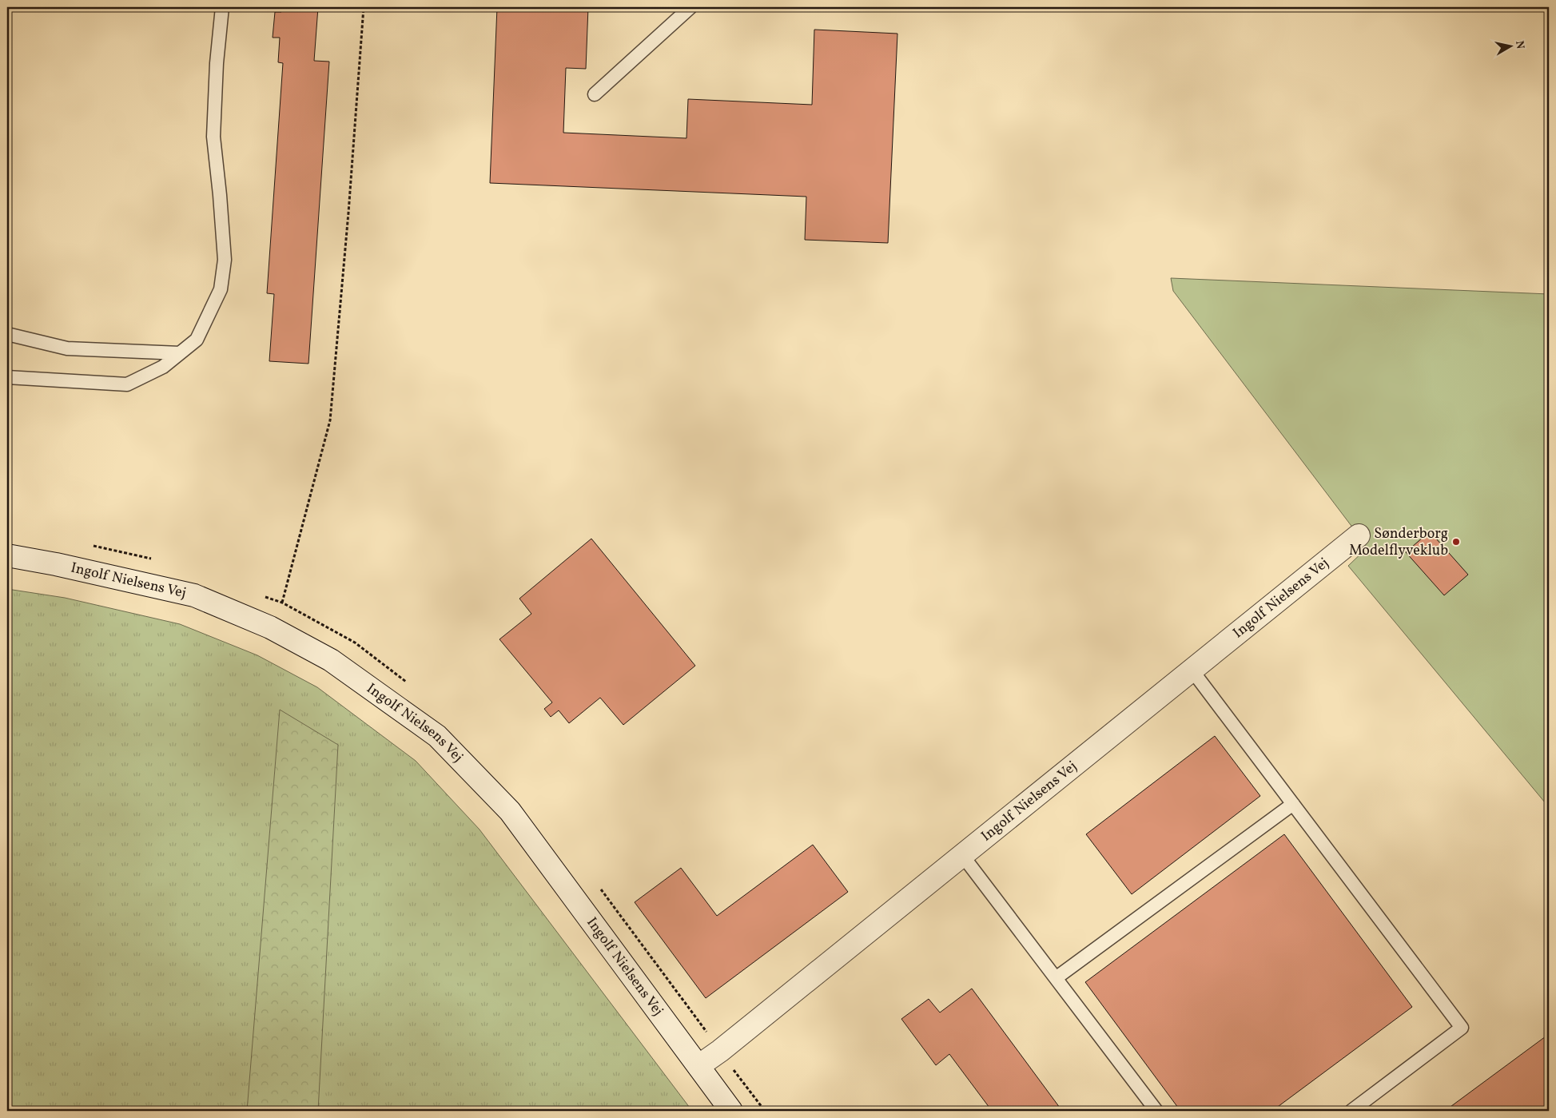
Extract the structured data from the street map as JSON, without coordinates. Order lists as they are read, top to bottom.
{
  "streets": {
    "street": ["Ingolf Nielsens Vej"]
  },
  "places": ["Sønderborg Modelflyveklub"],
  "north": "right"
}
